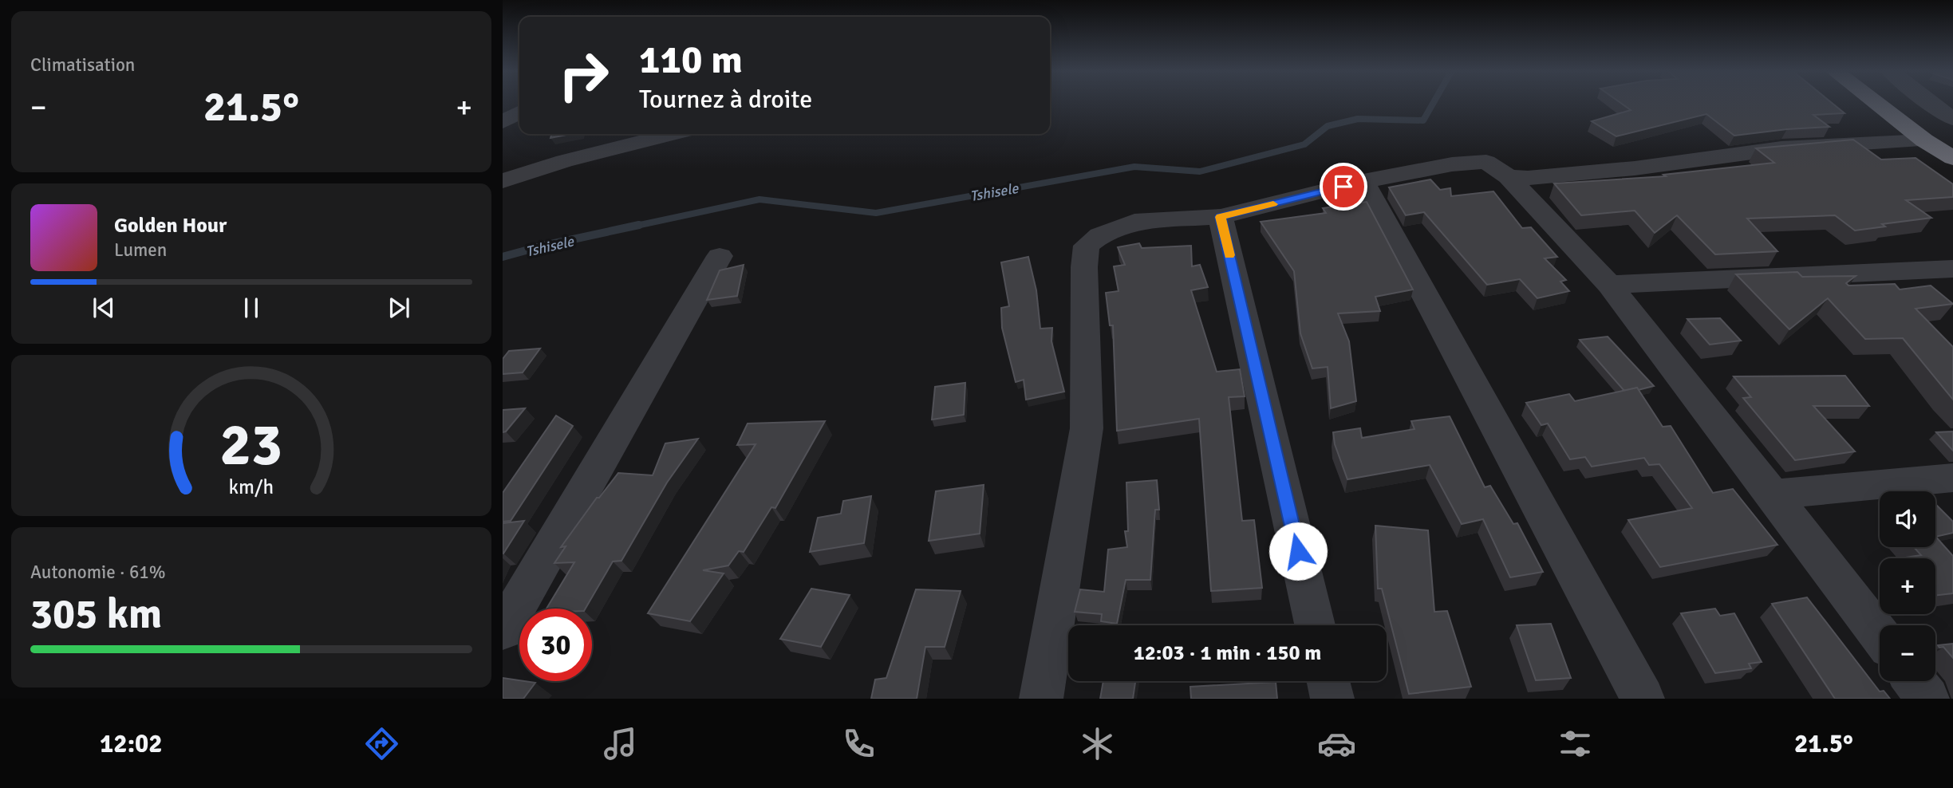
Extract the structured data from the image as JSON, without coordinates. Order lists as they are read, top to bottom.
{
  "water": ["Tshisele"],
  "page": {
    "tile": [
      "Climatisation",
      ["Autonomie · 61%", "305 km"]
    ],
    "turn": ["110 m", "Tournez à droite"],
    "heat": ["−", "21.5°", "+"],
    "song": ["Golden Hour", "Lumen"],
    "map_buttons": ["+", "−"],
    "limit": "30",
    "trip": "12:03 · 1 min · 150 m",
    "tabs": ["12:02", "21.5°"],
    "gauge": ["23", "km/h"]
  }
}
